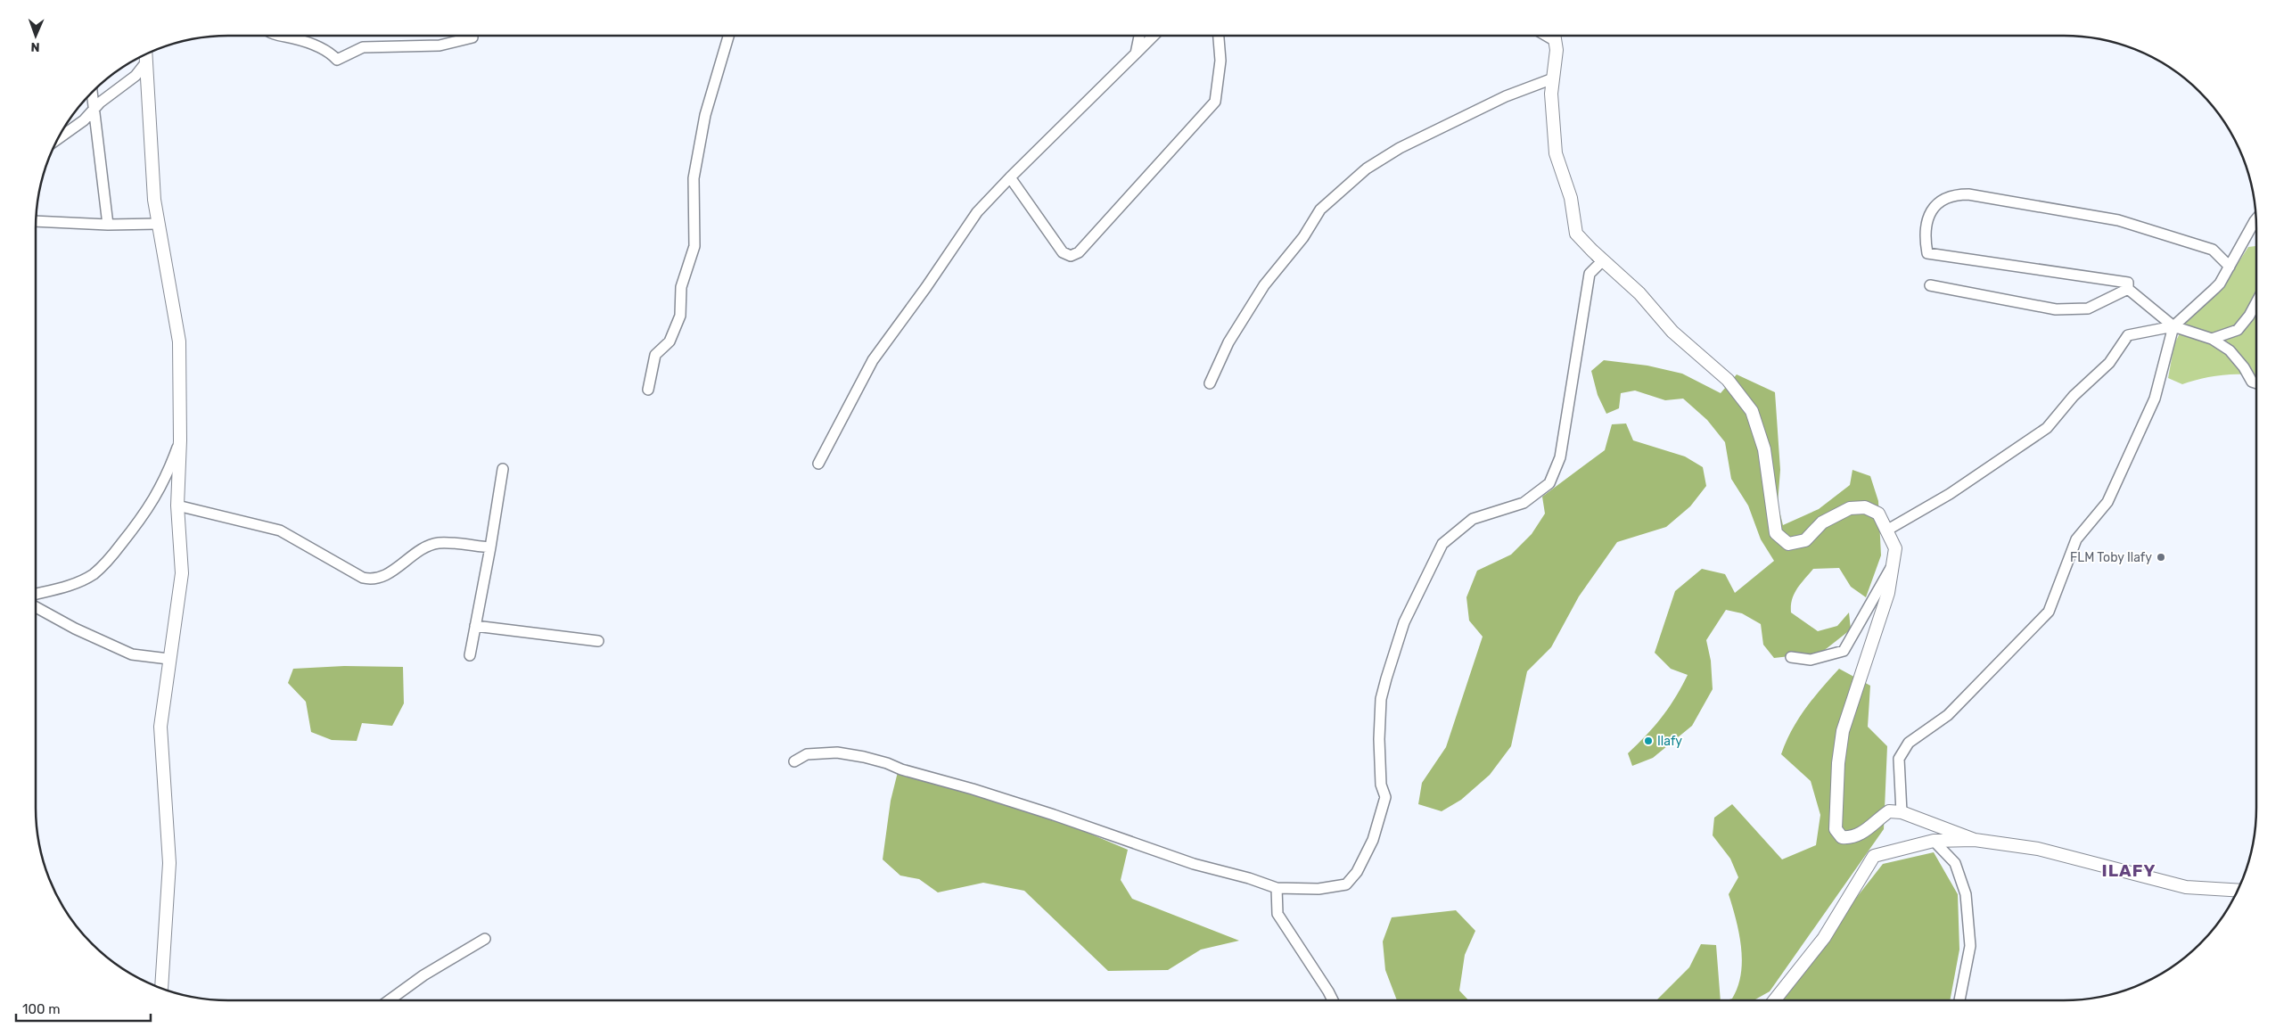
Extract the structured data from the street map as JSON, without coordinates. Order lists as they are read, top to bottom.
{
  "districts": ["ILAFY"],
  "places": ["FLM Toby Ilafy", "Ilafy"],
  "scale_bar": "100 m",
  "north": "bottom"
}
